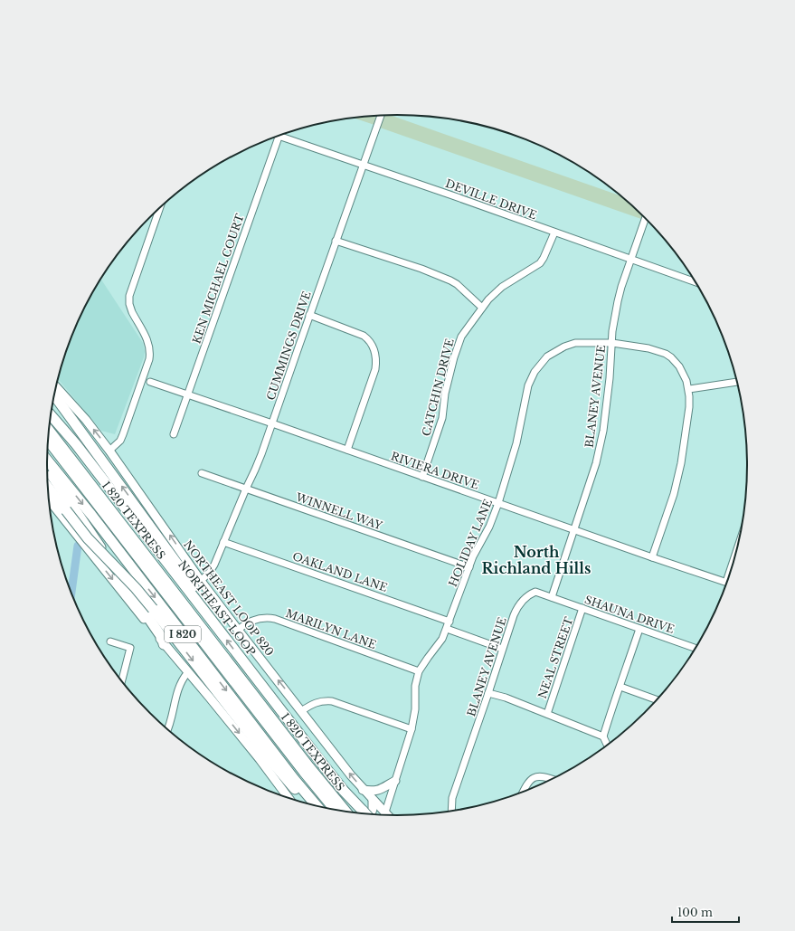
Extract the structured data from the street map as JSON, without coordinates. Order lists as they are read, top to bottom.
{
  "streets": {
    "highway": ["I 820 TEXPRESS", "NORTHEAST LOOP", "I 820"],
    "main road": ["NORTHEAST LOOP 820"],
    "street": [
      "DEVILLE DRIVE",
      "KEN MICHAEL COURT",
      "CUMMINGS DRIVE",
      "CATCHIN DRIVE",
      "BLANEY AVENUE",
      "RIVIERA DRIVE",
      "WINNELL WAY",
      "HOLIDAY LANE",
      "OAKLAND LANE",
      "SHAUNA DRIVE",
      "MARILYN LANE",
      "NEAL STREET"
    ]
  },
  "crossings": [
    ["DEVILLE DRIVE", "CUMMINGS DRIVE"],
    ["DEVILLE DRIVE", "CATCHIN DRIVE"],
    ["DEVILLE DRIVE", "BLANEY AVENUE"],
    ["KEN MICHAEL COURT", "RIVIERA DRIVE"],
    ["CUMMINGS DRIVE", "RIVIERA DRIVE"],
    ["CUMMINGS DRIVE", "WINNELL WAY"],
    ["CUMMINGS DRIVE", "OAKLAND LANE"],
    ["CUMMINGS DRIVE", "NORTHEAST LOOP 820"],
    ["CATCHIN DRIVE", "RIVIERA DRIVE"],
    ["BLANEY AVENUE", "RIVIERA DRIVE"],
    ["BLANEY AVENUE", "HOLIDAY LANE"],
    ["BLANEY AVENUE", "SHAUNA DRIVE"],
    ["RIVIERA DRIVE", "HOLIDAY LANE"],
    ["WINNELL WAY", "HOLIDAY LANE"],
    ["HOLIDAY LANE", "OAKLAND LANE"],
    ["HOLIDAY LANE", "NORTHEAST LOOP 820"],
    ["HOLIDAY LANE", "MARILYN LANE"],
    ["NORTHEAST LOOP 820", "MARILYN LANE"],
    ["SHAUNA DRIVE", "NEAL STREET"]
  ],
  "districts": ["North Richland Hills"],
  "scale_bar": "100 m"
}
